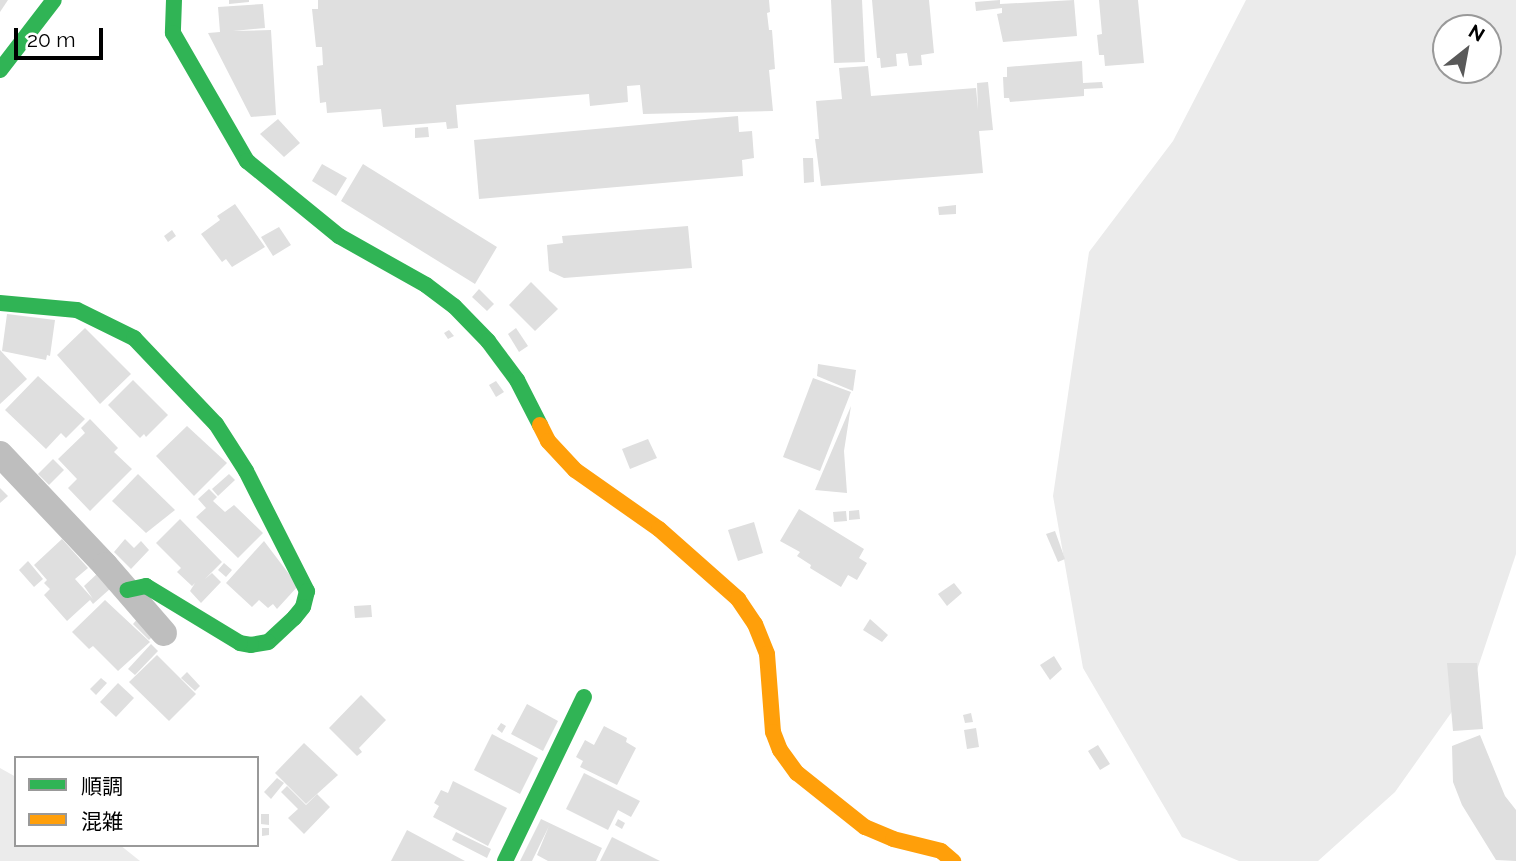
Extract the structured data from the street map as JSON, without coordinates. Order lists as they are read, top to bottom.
{
  "legend": ["順調", "混雑"],
  "scale_bar": "20 m",
  "north": "top right"
}
